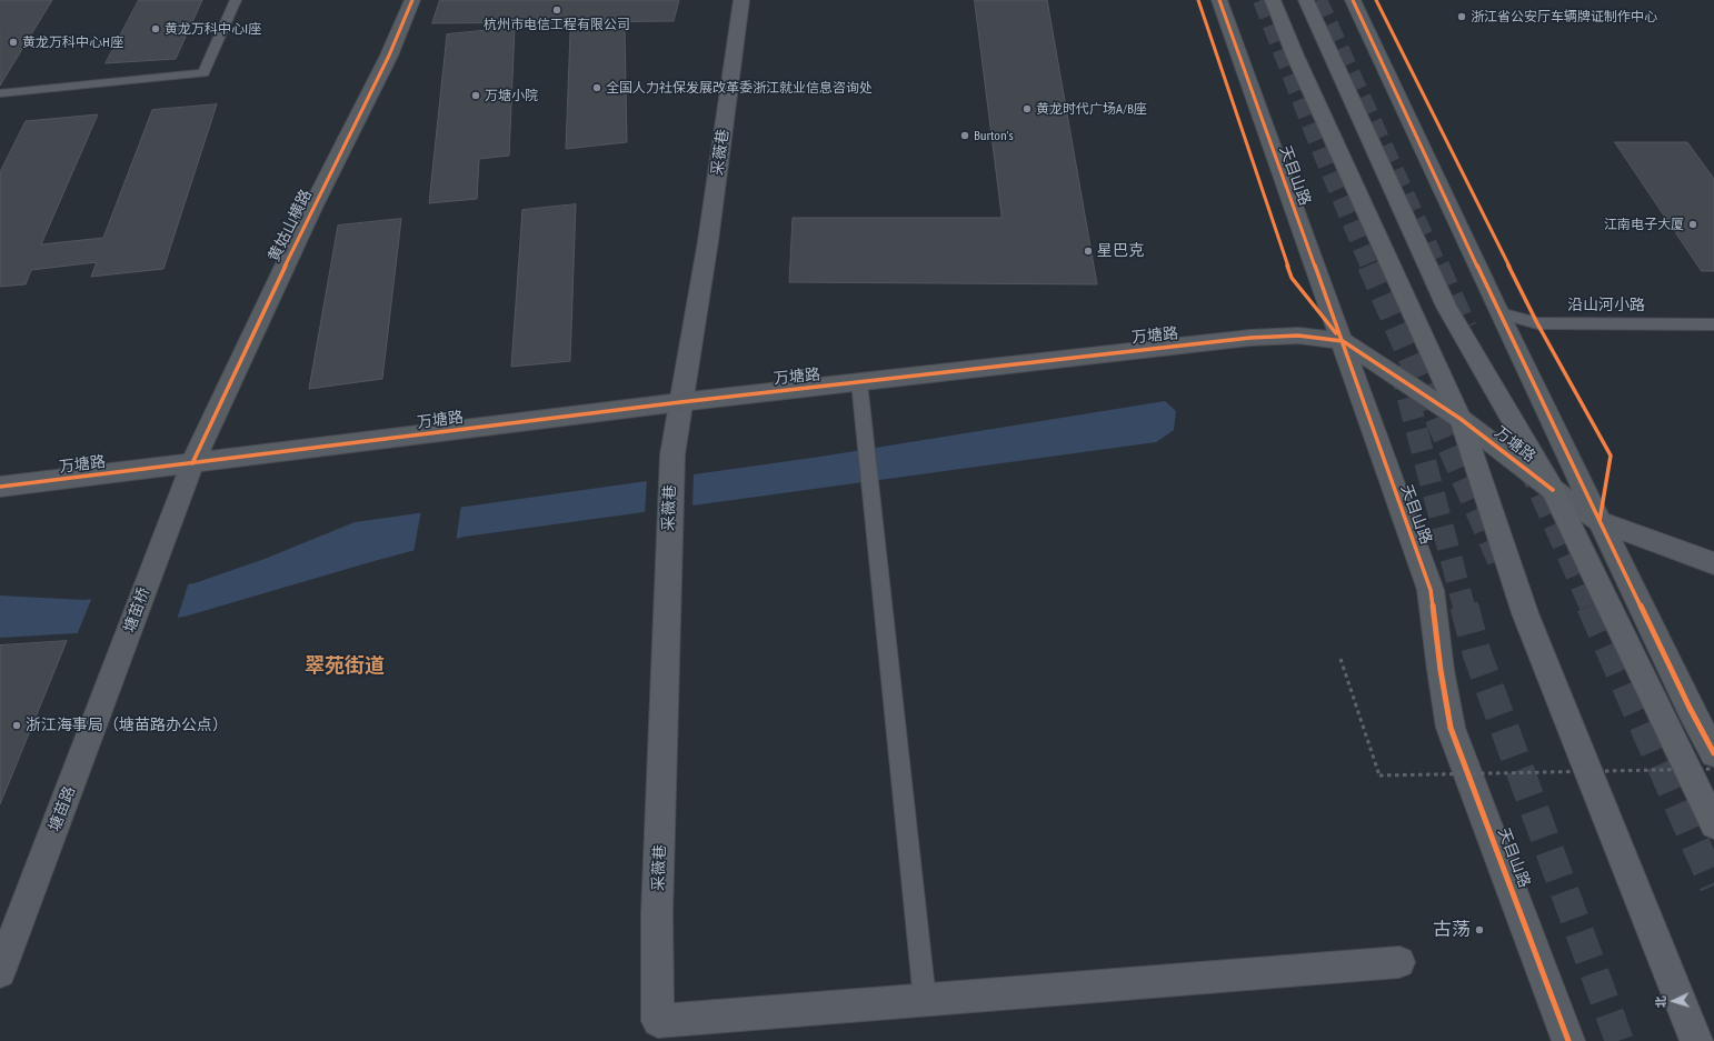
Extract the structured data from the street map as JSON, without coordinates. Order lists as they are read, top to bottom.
{
  "streets": {
    "street": [
      "采薇巷",
      "天目山路",
      "黄姑山横路",
      "万塘路",
      "塘苗桥",
      "塘苗路"
    ],
    "lane": ["沿山河小路"]
  },
  "crossings": [
    ["采薇巷", "万塘路"],
    ["天目山路", "万塘路"],
    ["黄姑山横路", "万塘路"],
    ["黄姑山横路", "塘苗桥"],
    ["万塘路", "塘苗桥"],
    ["塘苗桥", "塘苗路"]
  ],
  "districts": ["翠苑街道"],
  "places": [
    "杭州市电信工程有限公司",
    "浙江省公安厅车辆牌证制作中心",
    "黄龙万科中心I座",
    "黄龙万科中心H座",
    "全国人力社保发展改革委浙江就业信息咨询处",
    "万塘小院",
    "黄龙时代广场A/B座",
    "Burton's",
    "江南电子大厦",
    "星巴克",
    "浙江海事局（塘苗路办公点）",
    "古荡"
  ],
  "north": "left"
}
